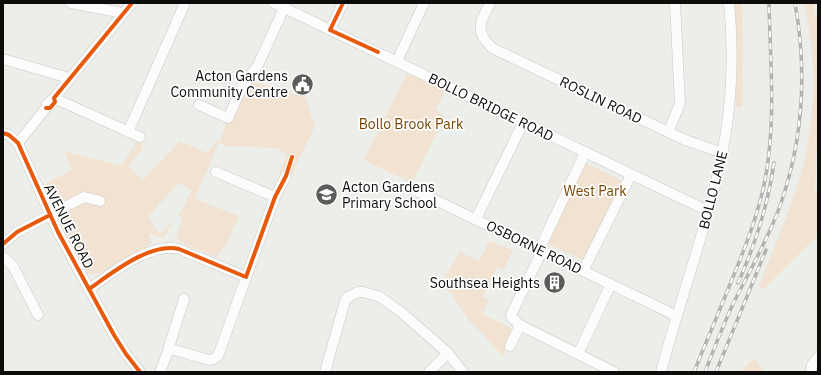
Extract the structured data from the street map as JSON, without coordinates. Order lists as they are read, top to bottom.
{
  "streets": {
    "street": [
      "ROSLIN ROAD",
      "BOLLO BRIDGE ROAD",
      "BOLLO LANE",
      "AVENUE ROAD",
      "OSBORNE ROAD"
    ]
  },
  "crossings": [
    ["ROSLIN ROAD", "BOLLO LANE"],
    ["BOLLO BRIDGE ROAD", "BOLLO LANE"],
    ["BOLLO LANE", "OSBORNE ROAD"]
  ],
  "parks": ["Bollo Brook Park", "West Park"],
  "places": {
    "public building": ["Acton Gardens Community Centre"],
    "school or university": ["Acton Gardens Primary School"],
    "building": ["Southsea Heights"]
  }
}
